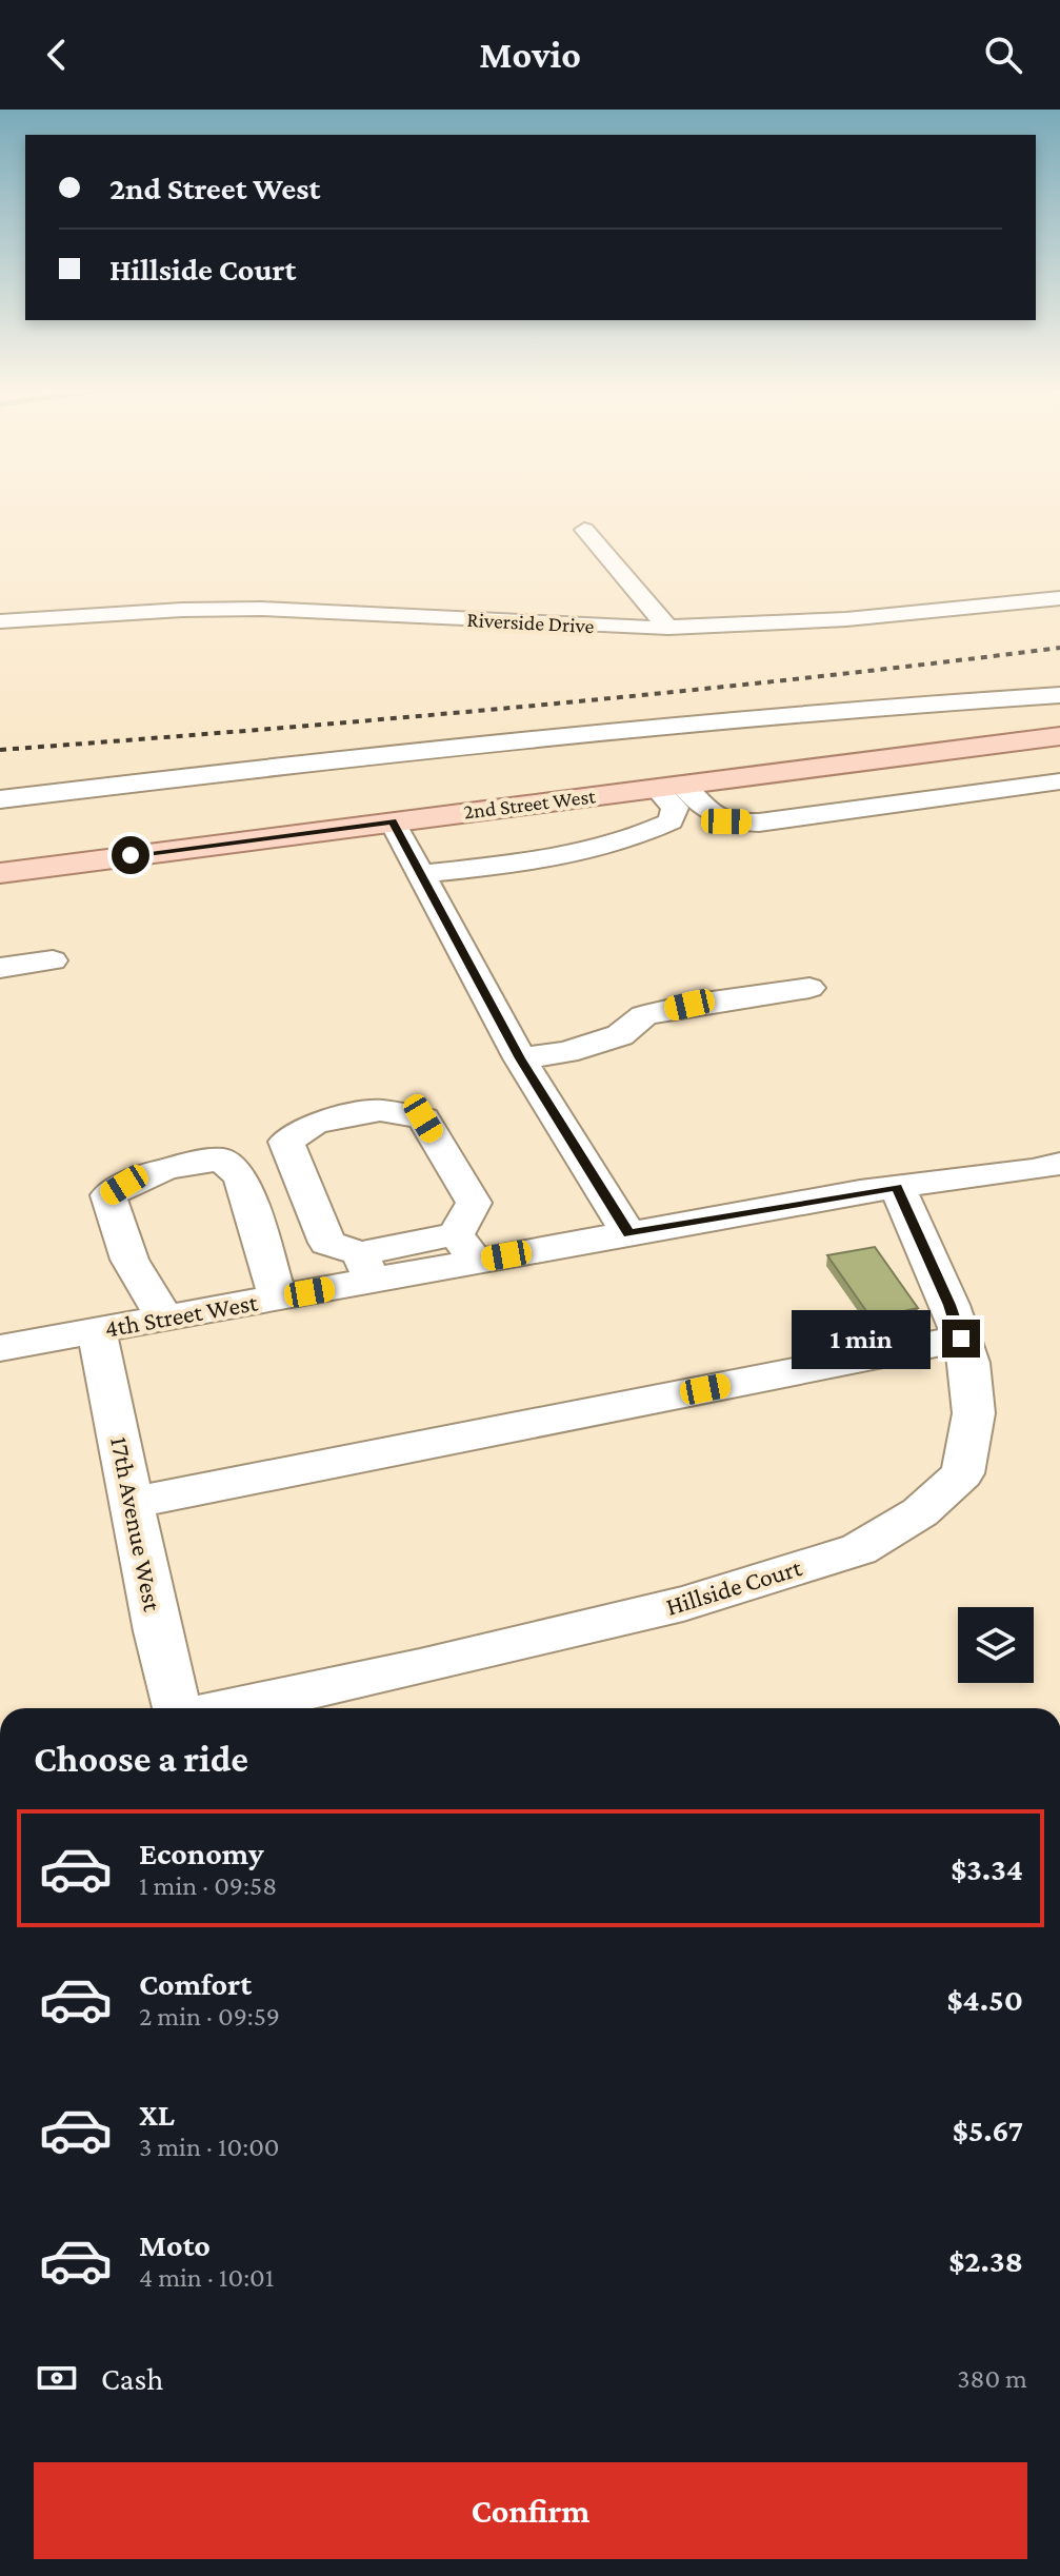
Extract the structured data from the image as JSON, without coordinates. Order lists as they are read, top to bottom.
{
  "streets": {
    "main road": ["2nd Street West"],
    "street": [
      "Riverside Drive",
      "4th Street West",
      "17th Avenue West",
      "Hillside Court"
    ]
  },
  "crossings": [
    ["4th Street West", "17th Avenue West"],
    ["4th Street West", "Hillside Court"]
  ],
  "page": {
    "header": "Movio",
    "banner": ["2nd Street West", "Hillside Court"],
    "bubble": "1 min",
    "heading": "Choose a ride",
    "list": [
      {
        "name": "Economy",
        "note": "1 min · 09:58",
        "value": "$3.34"
      },
      {
        "name": "Comfort",
        "note": "2 min · 09:59",
        "value": "$4.50"
      },
      {
        "name": "XL",
        "note": "3 min · 10:00",
        "value": "$5.67"
      },
      {
        "name": "Moto",
        "note": "4 min · 10:01",
        "value": "$2.38"
      }
    ],
    "pay": ["Cash", "380 m"],
    "buttons": "Confirm"
  }
}
